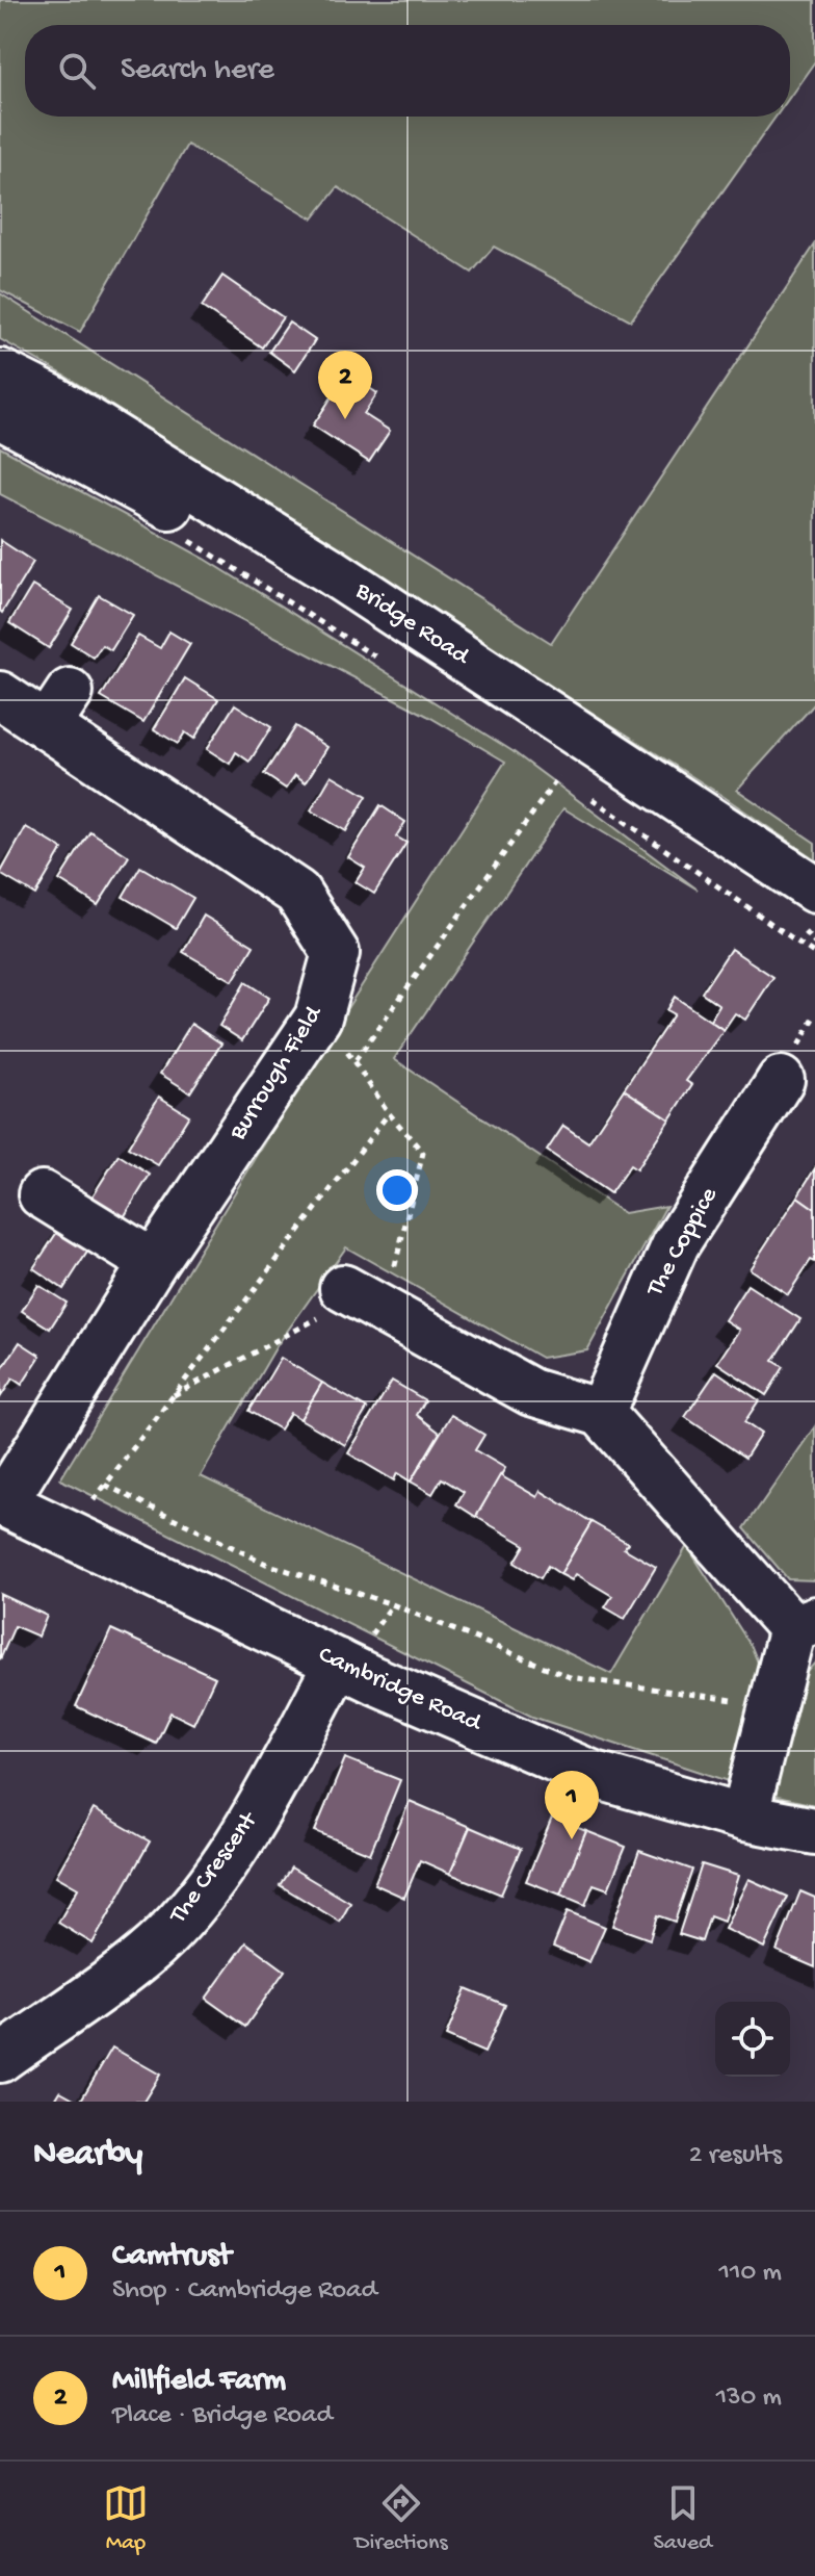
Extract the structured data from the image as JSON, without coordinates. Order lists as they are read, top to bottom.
{
  "streets": {
    "street": [
      "Bridge Road",
      "Burrough Field",
      "The Coppice",
      "Cambridge Road",
      "The Crescent"
    ]
  },
  "crossings": [
    ["Burrough Field", "Cambridge Road"],
    ["Cambridge Road", "The Crescent"]
  ],
  "page": {
    "search": "Search here",
    "pins": ["2", "1"],
    "heading": ["Nearby", "2 results"],
    "list": [
      {
        "mark": "1",
        "name": "Camtrust",
        "note": "Shop · Cambridge Road",
        "value": "110 m"
      },
      {
        "mark": "2",
        "name": "Millfield Farm",
        "note": "Place · Bridge Road",
        "value": "130 m"
      }
    ],
    "nav": ["Map", "Directions", "Saved"]
  }
}
